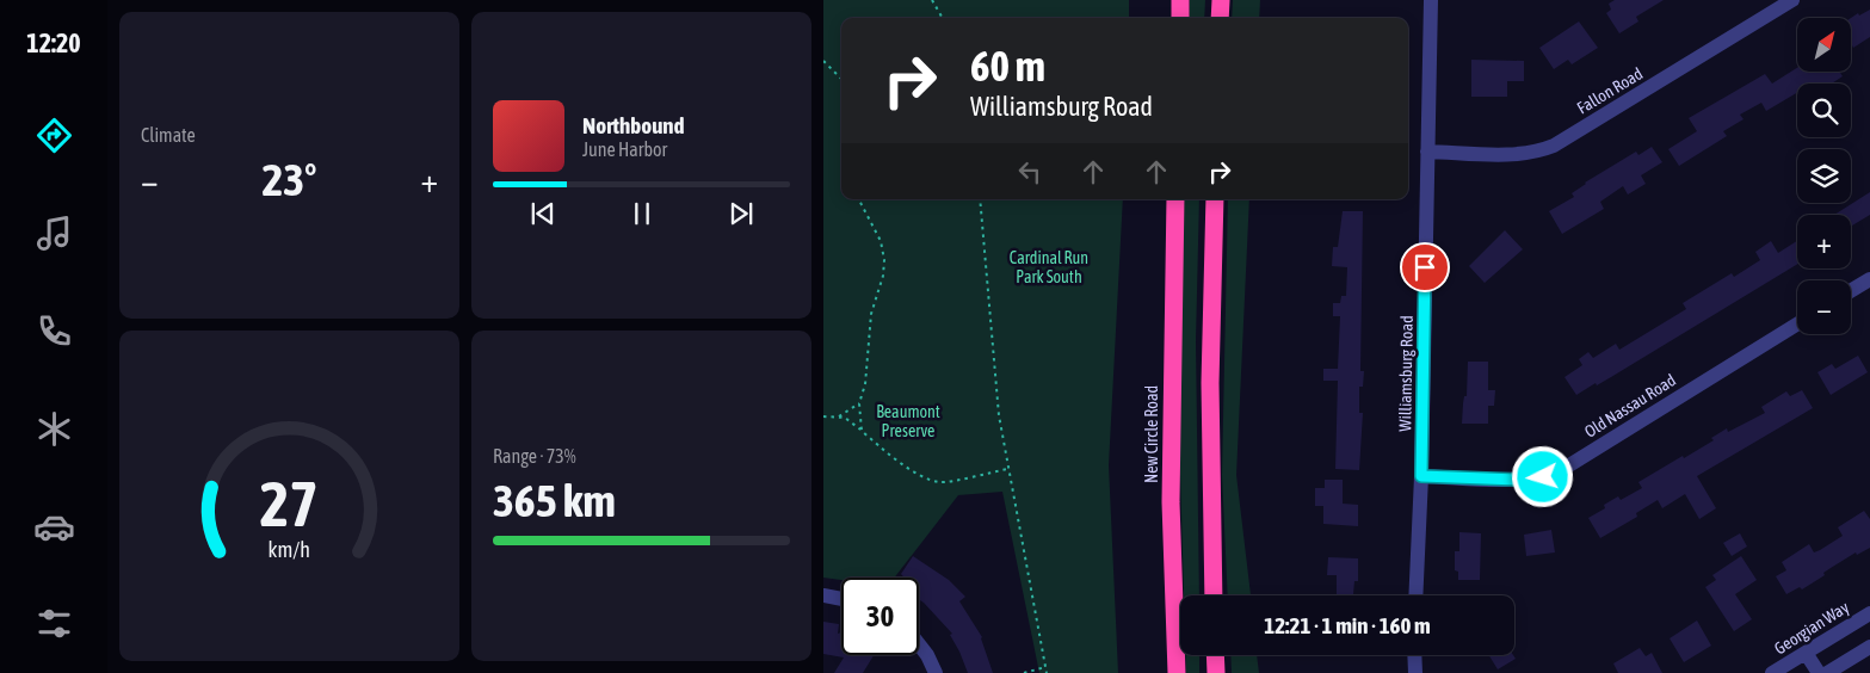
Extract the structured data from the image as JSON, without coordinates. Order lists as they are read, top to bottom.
{
  "streets": {
    "highway": ["New Circle Road"],
    "street": [
      "Fallon Road",
      "Williamsburg Road",
      "Old Nassau Road",
      "Georgian Way"
    ]
  },
  "crossings": [
    ["Fallon Road", "Williamsburg Road"],
    ["Williamsburg Road", "Old Nassau Road"]
  ],
  "parks": ["Cardinal Run Park South", "Beaumont Preserve"],
  "north": "top right",
  "page": {
    "tabs": "12:20",
    "tile": [
      "Climate",
      ["Range · 73%", "365 km"]
    ],
    "map_buttons": ["+", "−"],
    "turn": ["60 m", "Williamsburg Road"],
    "song": ["Northbound", "June Harbor"],
    "heat": ["−", "23°", "+"],
    "limit": "30",
    "trip": "12:21 · 1 min · 160 m",
    "gauge": ["27", "km/h"]
  }
}
